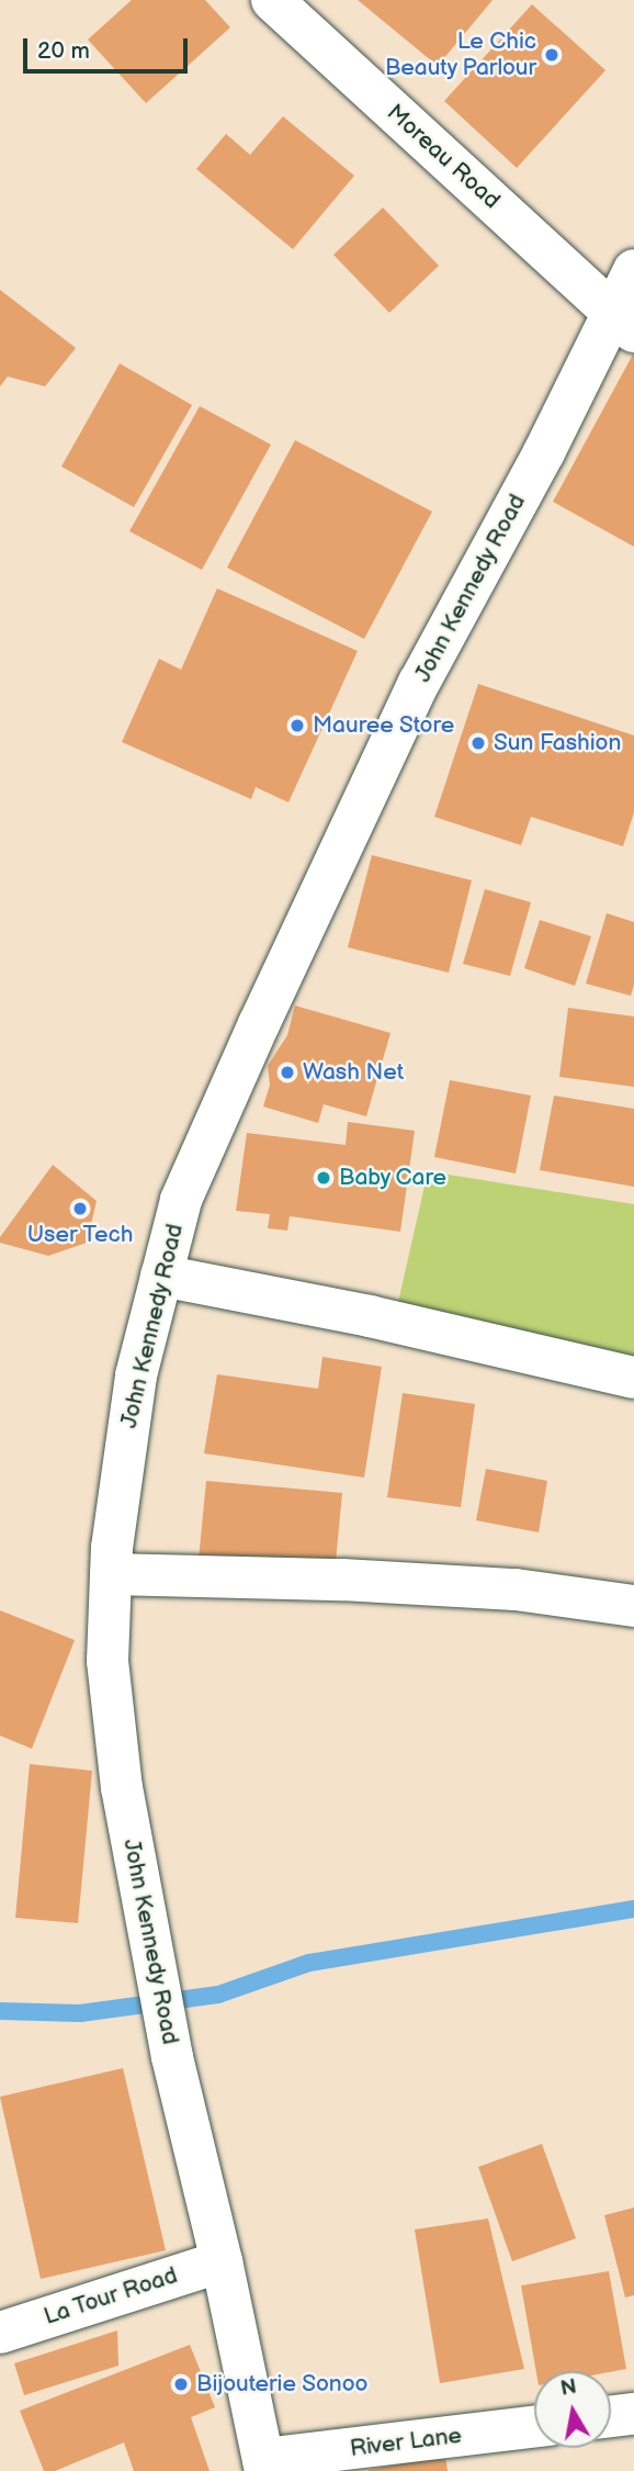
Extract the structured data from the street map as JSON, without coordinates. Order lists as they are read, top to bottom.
{
  "streets": {
    "main road": [
      "Moreau Road",
      "John Kennedy Road",
      "La Tour Road",
      "River Lane"
    ]
  },
  "crossings": [
    ["Moreau Road", "John Kennedy Road"],
    ["John Kennedy Road", "La Tour Road"],
    ["John Kennedy Road", "River Lane"]
  ],
  "places": [
    "Le Chic Beauty Parlour",
    "Mauree Store",
    "Sun Fashion",
    "Wash Net",
    "Baby Care",
    "User Tech",
    "Bijouterie Sonoo"
  ],
  "scale_bar": "20 m",
  "north": "top"
}
